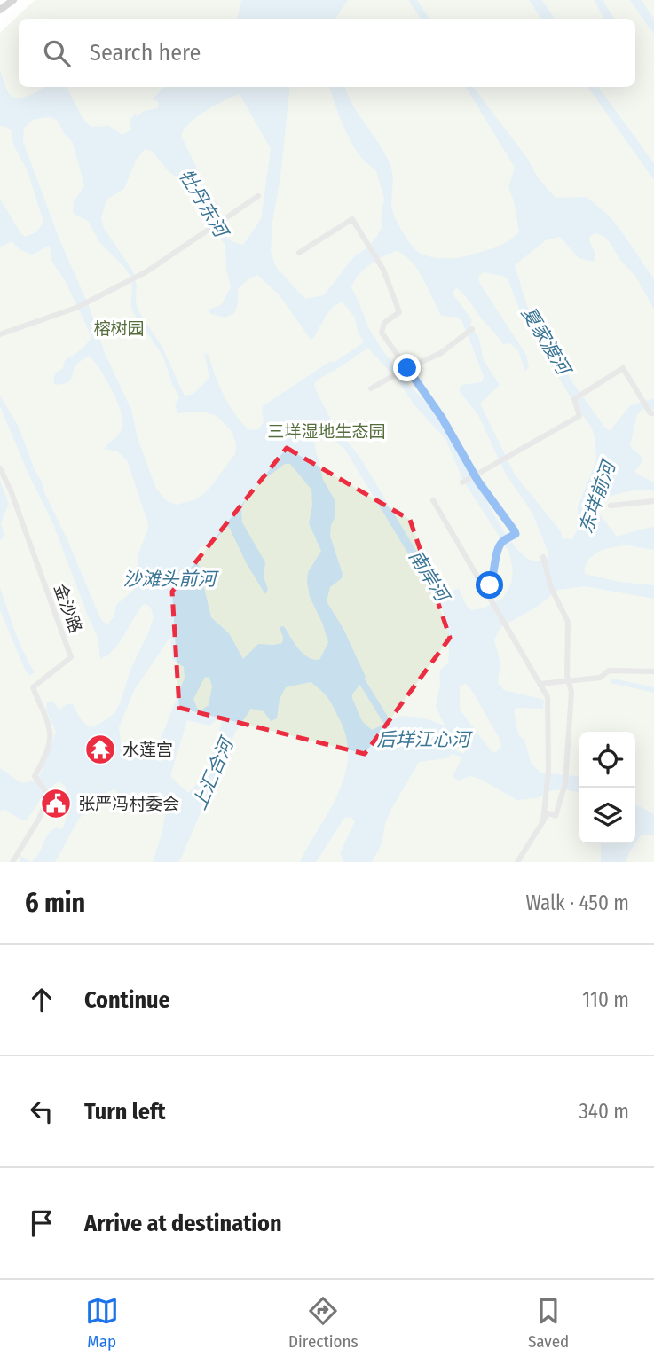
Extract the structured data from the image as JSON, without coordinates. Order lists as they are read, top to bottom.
{
  "streets": {
    "street": ["金沙路"]
  },
  "water": [
    "牡丹东河",
    "夏家渡河",
    "东垟前河",
    "南岸河",
    "沙滩头前河",
    "后垟江心河",
    "上汇合河"
  ],
  "parks": ["榕树园", "三垟湿地生态园"],
  "places": {
    "temple": ["水莲宫"],
    "public building": ["张严冯村委会"]
  },
  "page": {
    "search": "Search here",
    "heading": ["6 min", "Walk · 450 m"],
    "list": [
      ["Continue", "110 m"],
      ["Turn left", "340 m"],
      "Arrive at destination"
    ],
    "nav": ["Map", "Directions", "Saved"]
  }
}
